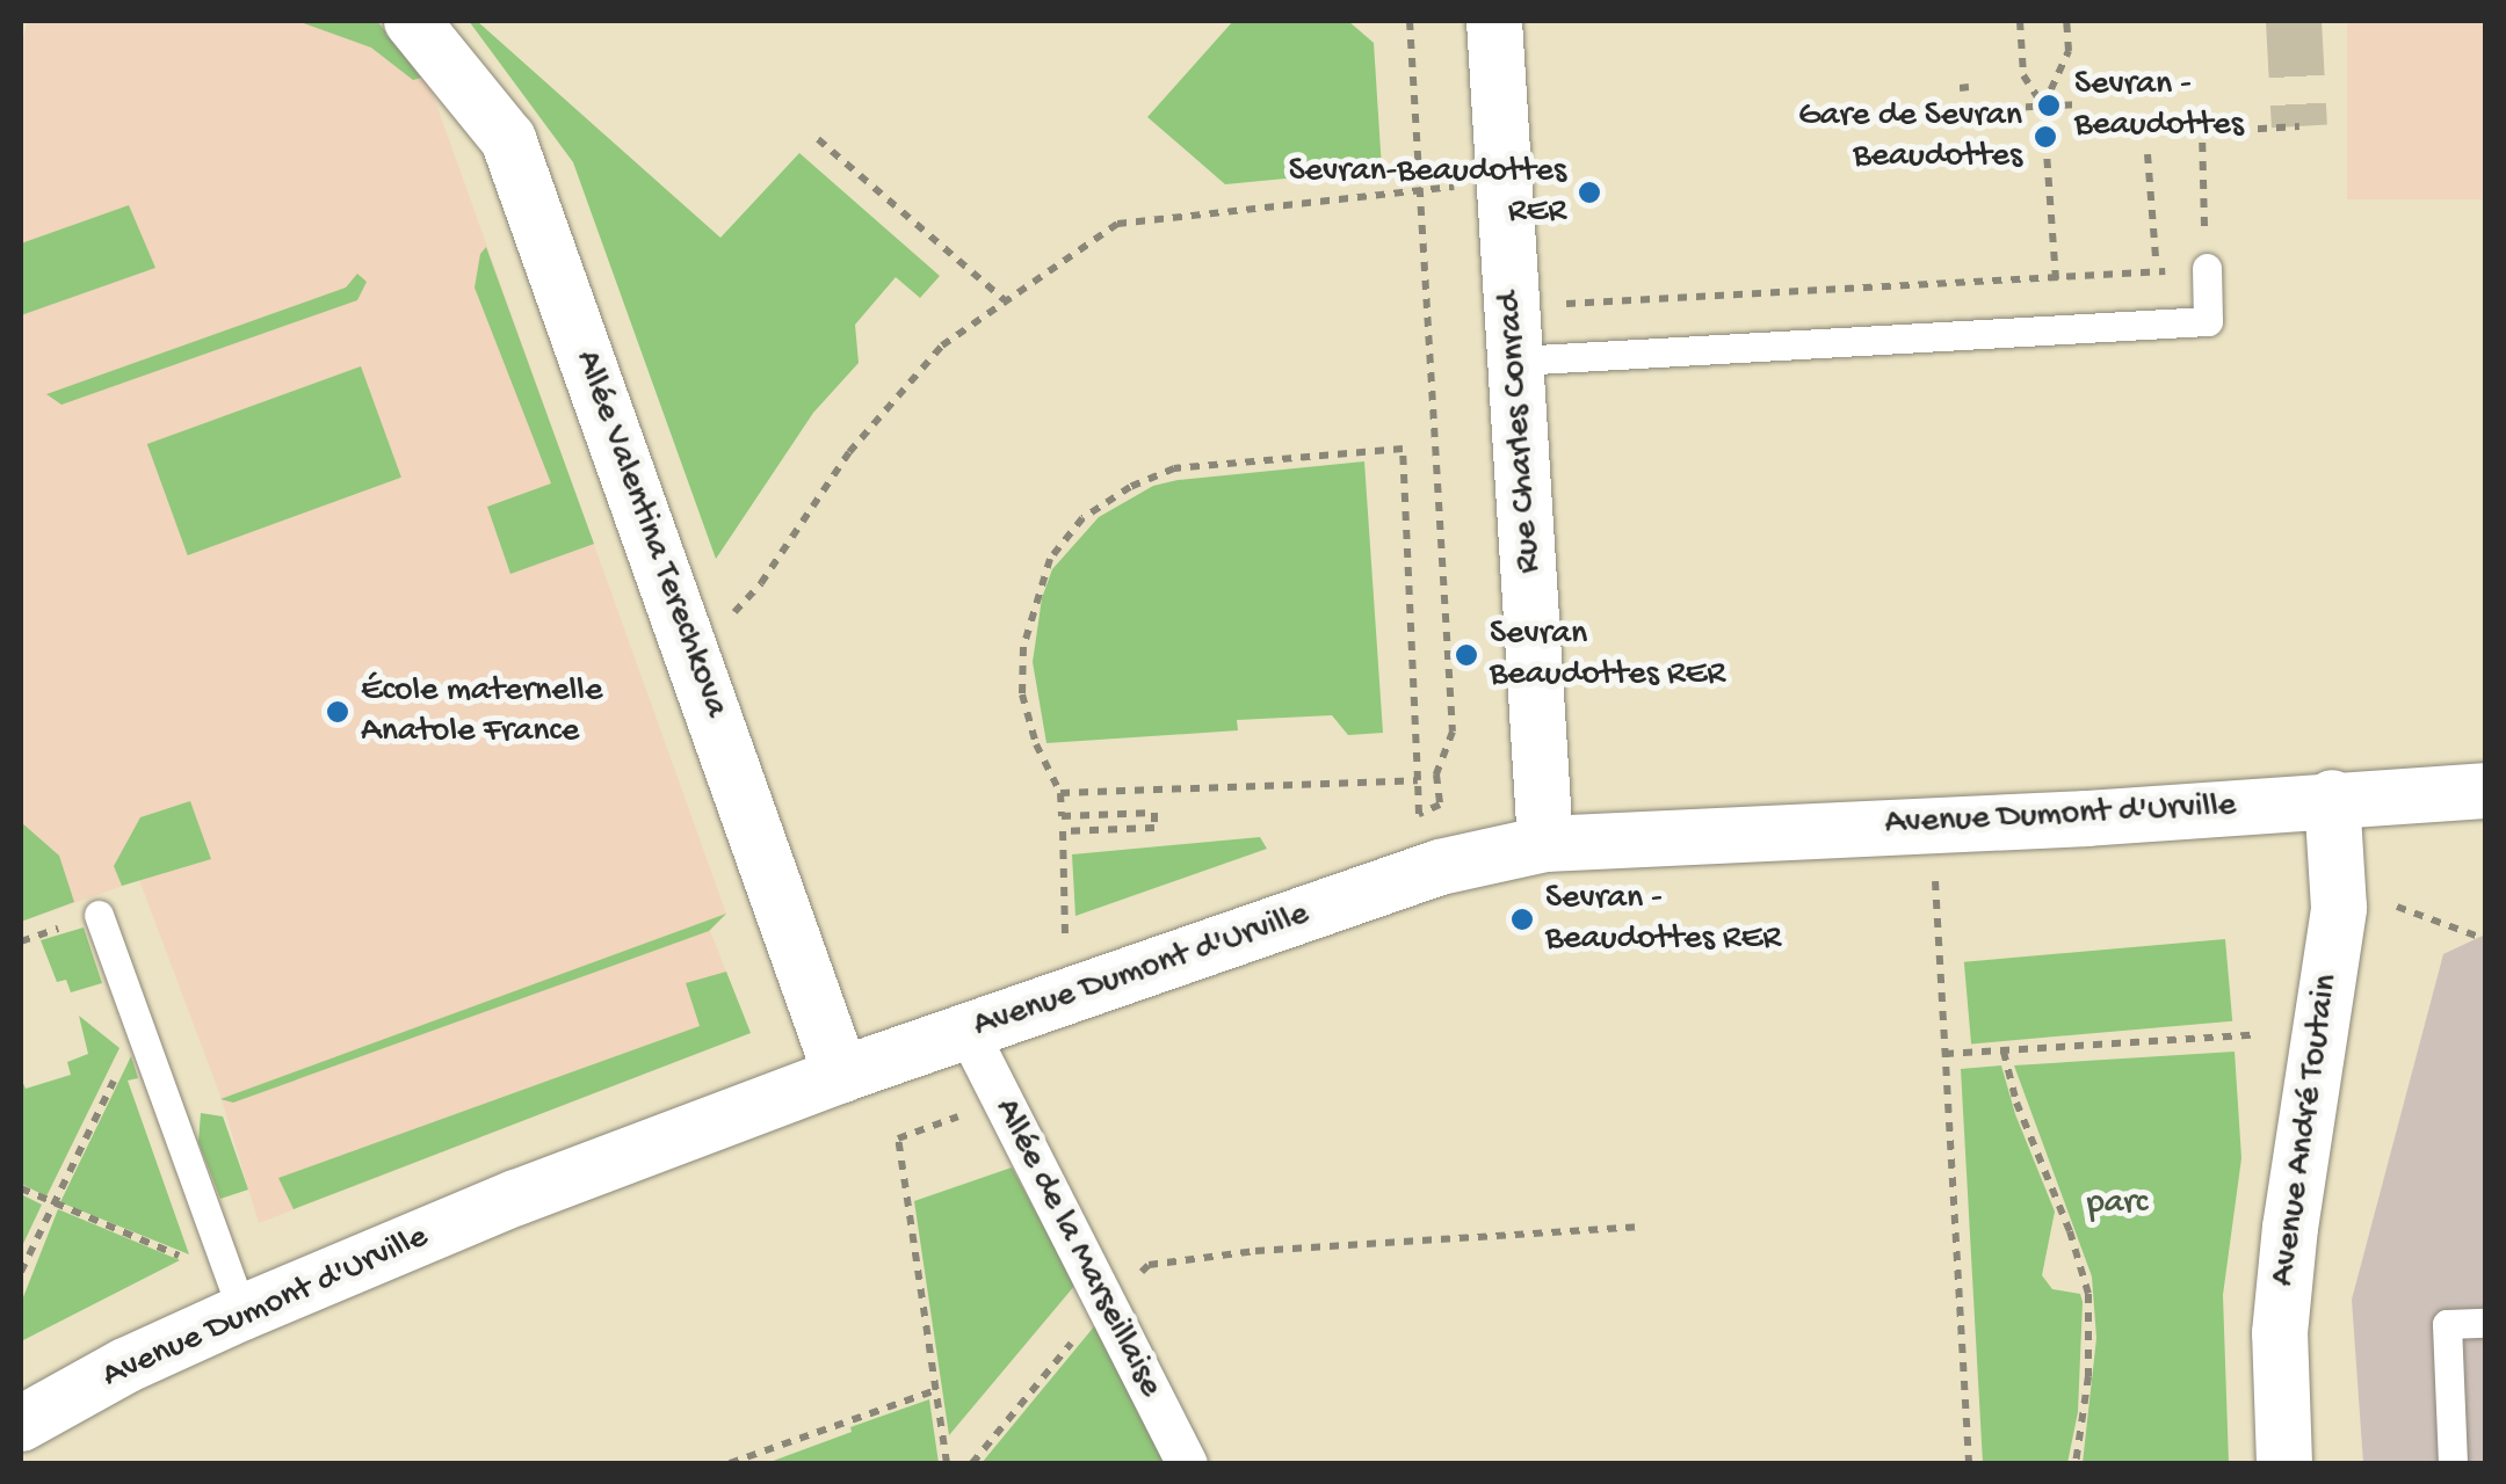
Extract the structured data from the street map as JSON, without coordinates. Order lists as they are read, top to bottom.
{
  "streets": {
    "street": [
      "Rue Charles Conrad",
      "Allée Valentina Terechkova",
      "Avenue Dumont d'Urville",
      "Avenue André Toutain",
      "Allée de la Marseillaise"
    ]
  },
  "crossings": [
    ["Rue Charles Conrad", "Avenue Dumont d'Urville"],
    ["Allée Valentina Terechkova", "Avenue Dumont d'Urville"],
    ["Avenue Dumont d'Urville", "Avenue André Toutain"],
    ["Avenue Dumont d'Urville", "Allée de la Marseillaise"]
  ],
  "parks": ["parc"],
  "places": [
    "Sevran - Beaudottes",
    "Gare de Sevran Beaudottes",
    "Sevran-Beaudottes RER",
    "Sevran Beaudottes RER",
    "École maternelle Anatole France",
    "Sevran - Beaudottes RER"
  ]
}
